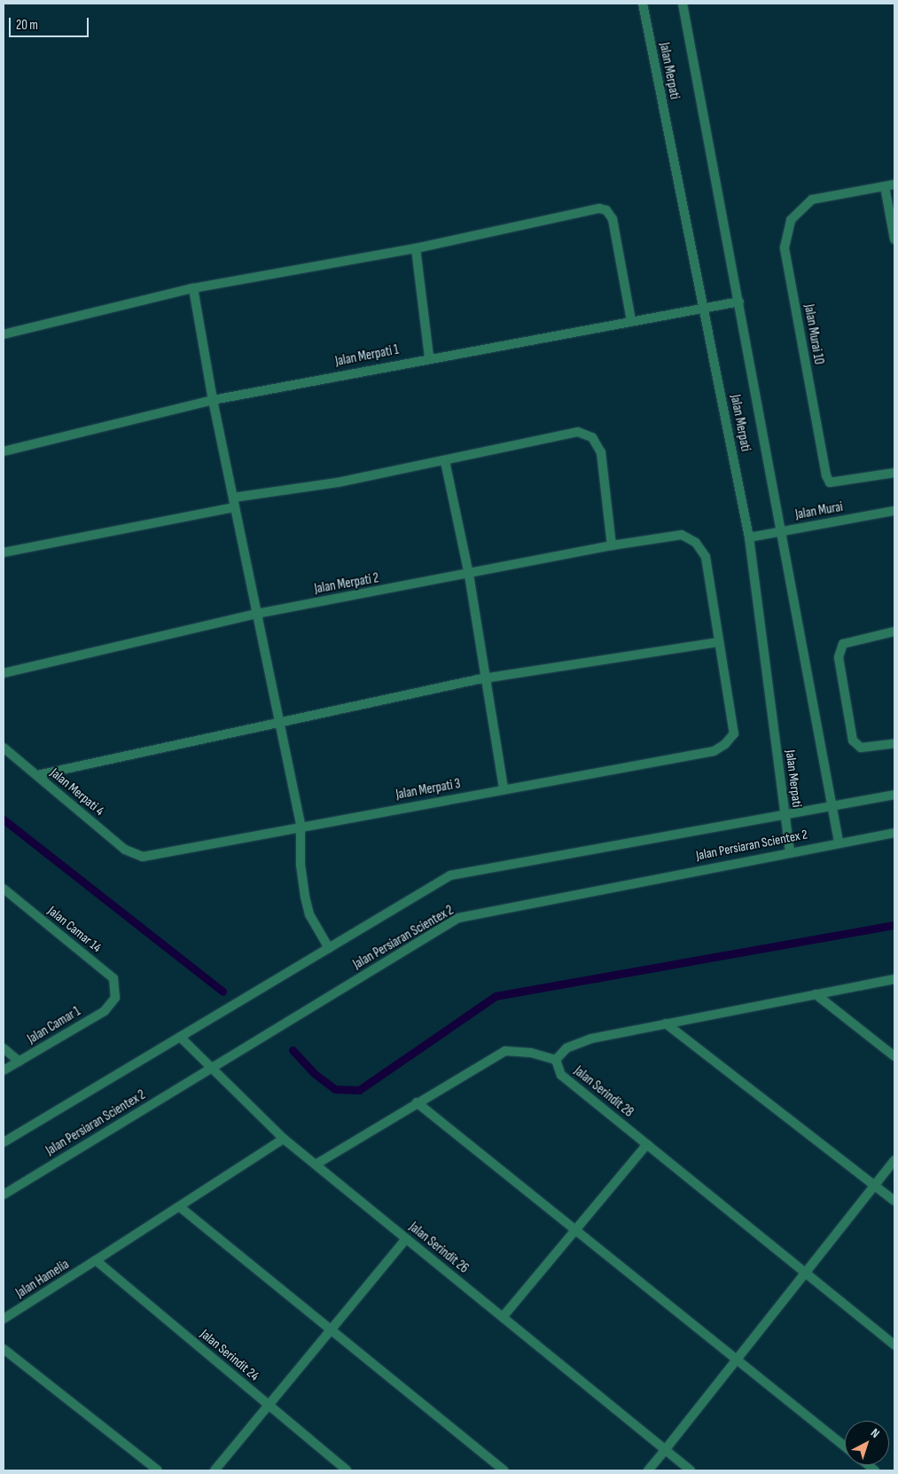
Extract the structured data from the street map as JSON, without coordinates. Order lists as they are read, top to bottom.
{
  "streets": {
    "street": [
      "Jalan Merpati",
      "Jalan Murai 10",
      "Jalan Merpati 1",
      "Jalan Murai",
      "Jalan Merpati 2",
      "Jalan Merpati 3",
      "Jalan Merpati 4",
      "Jalan Persiaran Scientex 2",
      "Jalan Camar 14",
      "Jalan Camar 1",
      "Jalan Serindit 28",
      "Jalan Serindit 26",
      "Jalan Hamelia",
      "Jalan Serindit 24"
    ]
  },
  "crossings": [
    ["Jalan Merpati", "Jalan Merpati 1"],
    ["Jalan Merpati", "Jalan Murai"],
    ["Jalan Merpati", "Jalan Persiaran Scientex 2"],
    ["Jalan Merpati 2", "Jalan Merpati 3"],
    ["Jalan Merpati 3", "Jalan Merpati 4"],
    ["Jalan Persiaran Scientex 2", "Jalan Serindit 26"],
    ["Jalan Camar 14", "Jalan Camar 1"],
    ["Jalan Serindit 26", "Jalan Hamelia"],
    ["Jalan Hamelia", "Jalan Serindit 24"]
  ],
  "scale_bar": "20 m",
  "north": "top right"
}
